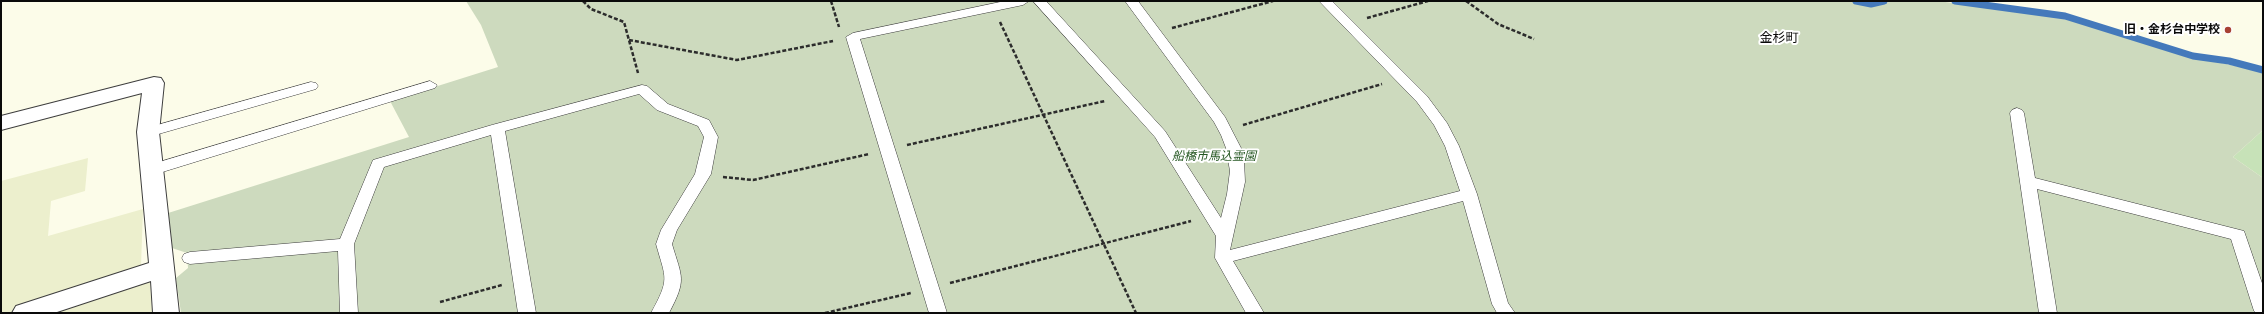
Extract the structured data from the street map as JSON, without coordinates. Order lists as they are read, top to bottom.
{
  "districts": ["金杉町"],
  "parks": ["船橋市馬込霊園"],
  "places": ["旧・金杉台中学校"]
}
